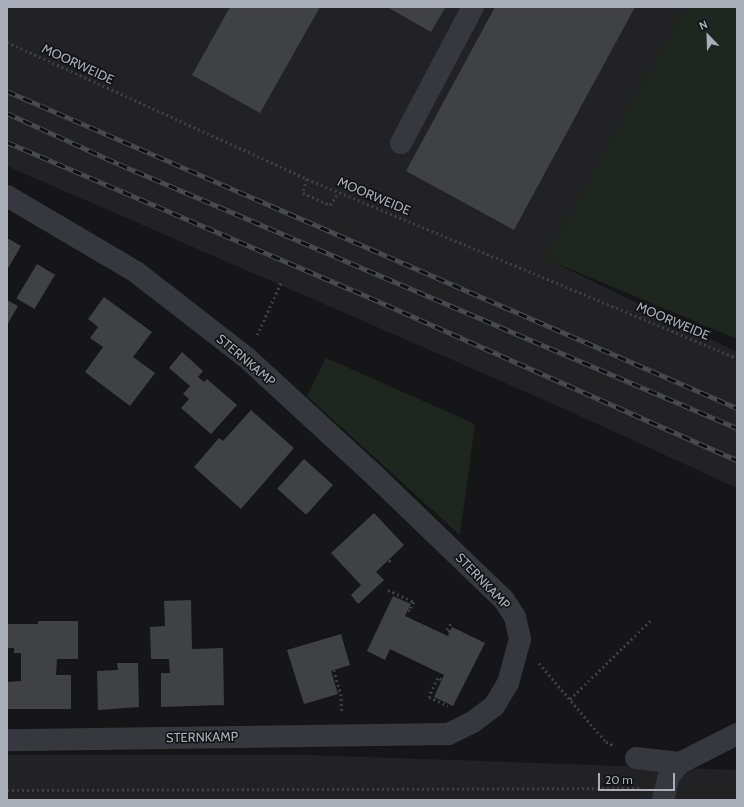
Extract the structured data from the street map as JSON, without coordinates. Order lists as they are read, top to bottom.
{
  "streets": {
    "street": ["STERNKAMP"],
    "path": ["MOORWEIDE"]
  },
  "scale_bar": "20 m",
  "north": "top left"
}
